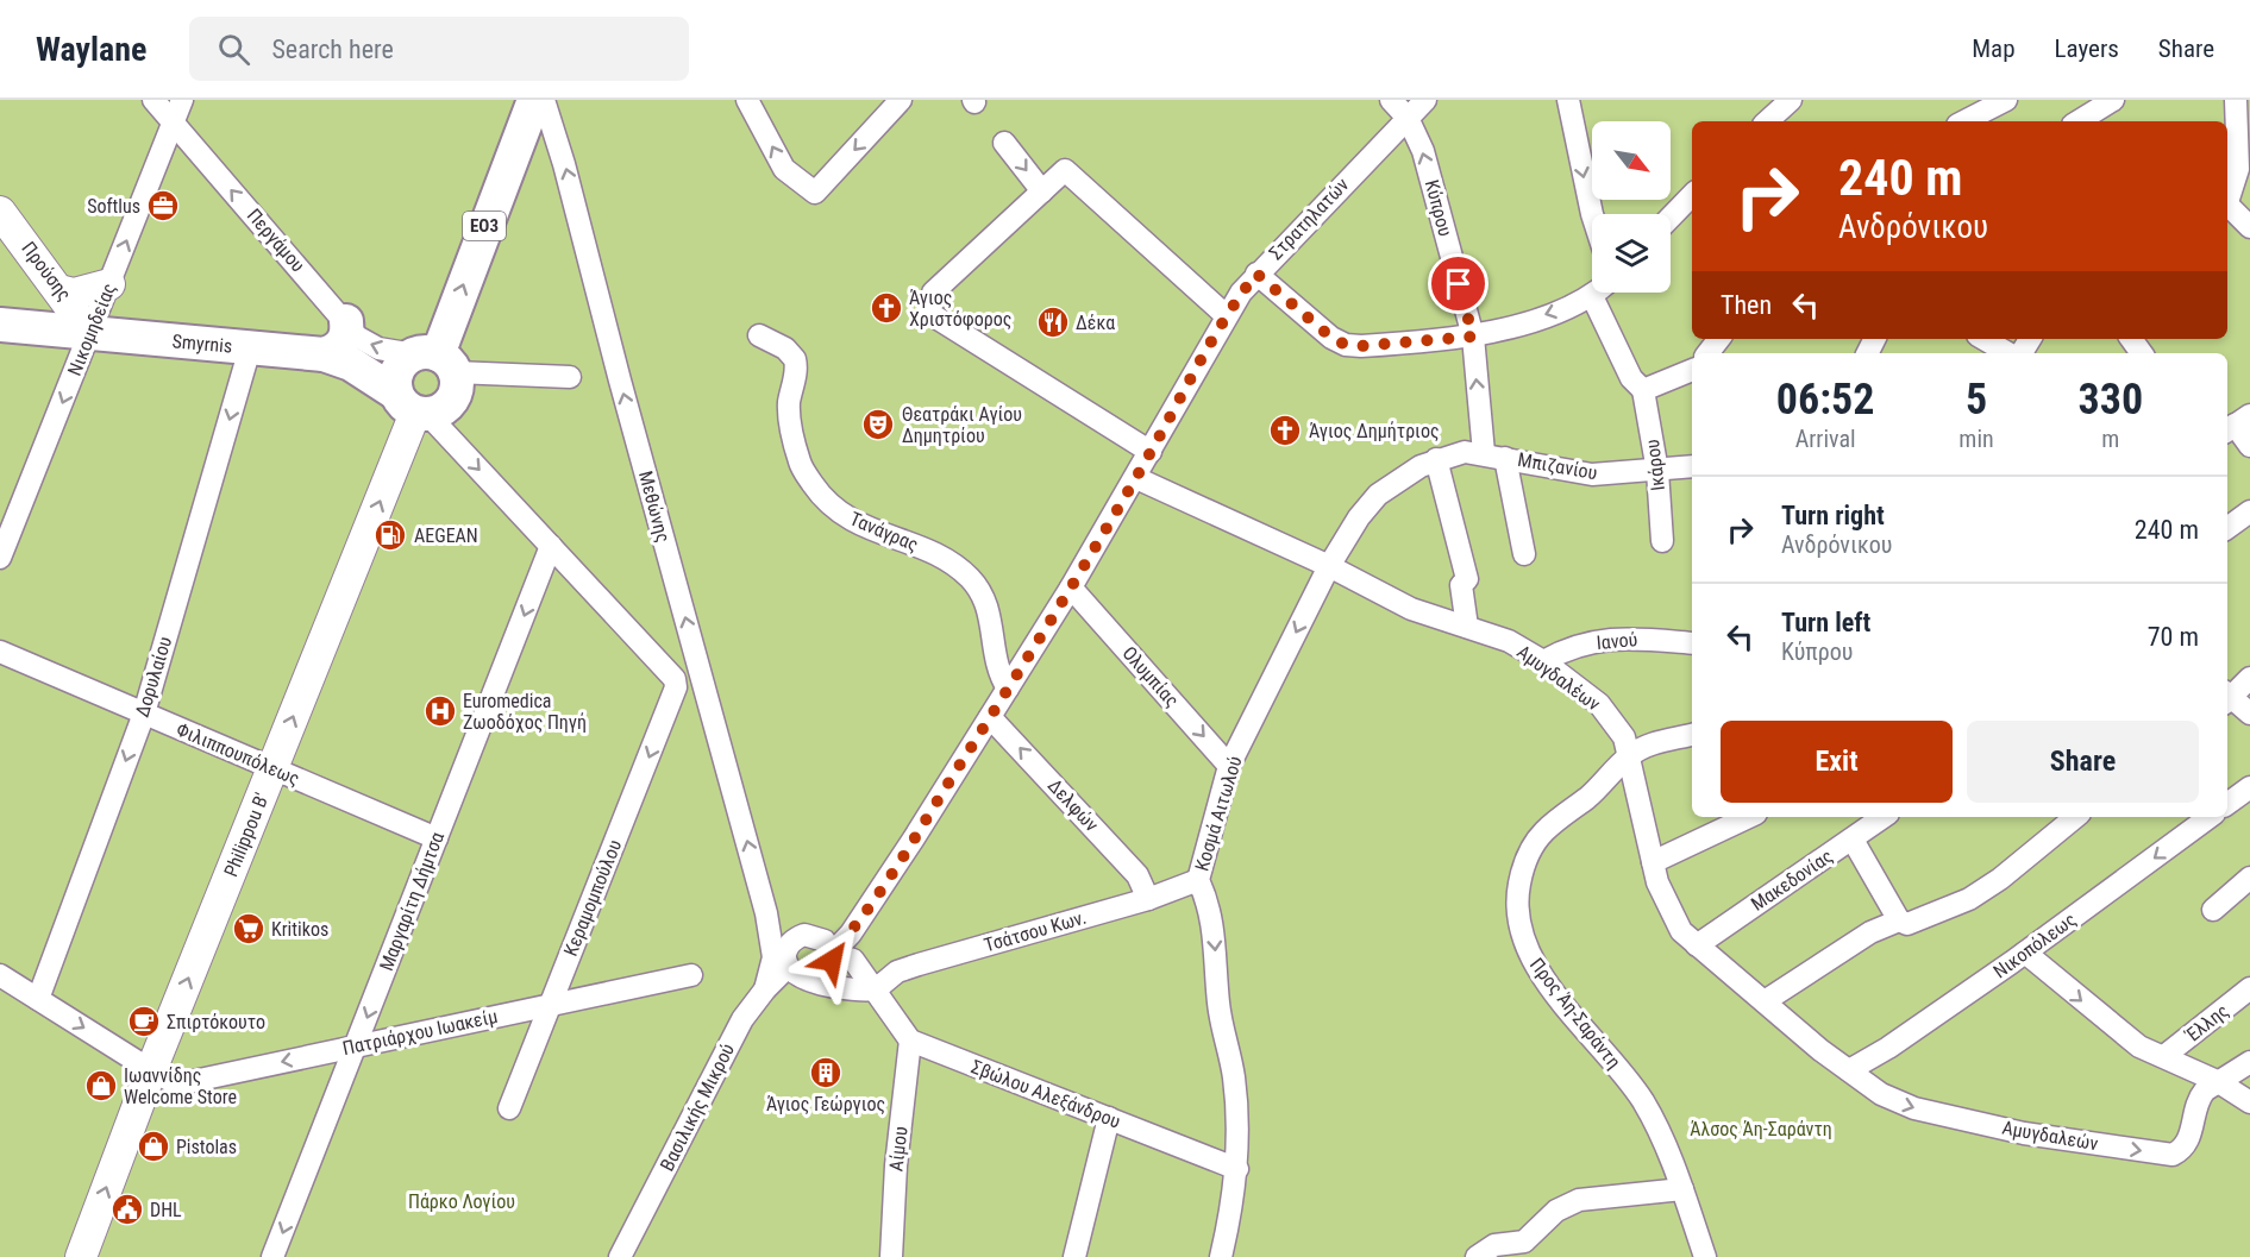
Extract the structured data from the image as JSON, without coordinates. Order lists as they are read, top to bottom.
{
  "streets": {
    "main road": [
      "ΕΟ3",
      "Προύσης",
      "Smyrnis",
      "Philippou B'"
    ],
    "street": [
      "Κύπρου",
      "Στρατηλατών",
      "Περγάμου",
      "Νικομηδείας",
      "Ικάρου",
      "Μπιζανίου",
      "Μεθώνης",
      "Τανάγρας",
      "Ιανού",
      "Δορυλαίου",
      "Ολυμπίας",
      "Αμυγδαλέων",
      "Φιλιππουπόλεως",
      "Δελφών",
      "Κοσμά Αιτωλού",
      "Μακεδονίας",
      "Κεραμομπούλου",
      "Μαργαρίτη Δήμτσα",
      "Τσάτσου Κων.",
      "Νικοπόλεως",
      "Προς Άη-Σαράντη",
      "Έλλης",
      "Πατριάρχου Ιωακείμ",
      "Σβώλου Αλεξάνδρου",
      "Βασιλικής Μικρού",
      "Αμυγδαλεών",
      "Αίμου"
    ]
  },
  "crossings": [
    ["Κύπρου", "Στρατηλατών"],
    ["Κύπρου", "Μπιζανίου"],
    ["Κύπρου", "Κοσμά Αιτωλού"],
    ["Στρατηλατών", "Τανάγρας"],
    ["Στρατηλατών", "Ολυμπίας"],
    ["Στρατηλατών", "Αμυγδαλέων"],
    ["Στρατηλατών", "Δελφών"],
    ["ΕΟ3", "Περγάμου"],
    ["ΕΟ3", "Smyrnis"],
    ["ΕΟ3", "Philippou B'"],
    ["Περγάμου", "Νικομηδείας"],
    ["Περγάμου", "Smyrnis"],
    ["Περγάμου", "Philippou B'"],
    ["Προύσης", "Νικομηδείας"],
    ["Προύσης", "Smyrnis"],
    ["Νικομηδείας", "Smyrnis"],
    ["Smyrnis", "Δορυλαίου"],
    ["Smyrnis", "Philippou B'"],
    ["Ικάρου", "Μπιζανίου"],
    ["Μπιζανίου", "Κοσμά Αιτωλού"],
    ["Μεθώνης", "Βασιλικής Μικρού"],
    ["Ιανού", "Αμυγδαλέων"],
    ["Δορυλαίου", "Φιλιππουπόλεως"],
    ["Δορυλαίου", "Πατριάρχου Ιωακείμ"],
    ["Ολυμπίας", "Κοσμά Αιτωλού"],
    ["Αμυγδαλέων", "Κοσμά Αιτωλού"],
    ["Αμυγδαλέων", "Μακεδονίας"],
    ["Αμυγδαλέων", "Νικοπόλεως"],
    ["Αμυγδαλέων", "Προς Άη-Σαράντη"],
    ["Αμυγδαλέων", "Αμυγδαλεών"],
    ["Φιλιππουπόλεως", "Philippou B'"],
    ["Φιλιππουπόλεως", "Μαργαρίτη Δήμτσα"],
    ["Δελφών", "Τσάτσου Κων."],
    ["Κοσμά Αιτωλού", "Τσάτσου Κων."],
    ["Κοσμά Αιτωλού", "Σβώλου Αλεξάνδρου"],
    ["Philippou B'", "Πατριάρχου Ιωακείμ"],
    ["Κεραμομπούλου", "Μαργαρίτη Δήμτσα"],
    ["Κεραμομπούλου", "Πατριάρχου Ιωακείμ"],
    ["Μαργαρίτη Δήμτσα", "Πατριάρχου Ιωακείμ"],
    ["Νικοπόλεως", "Αμυγδαλεών"],
    ["Σβώλου Αλεξάνδρου", "Αίμου"]
  ],
  "one_way": [
    "Περγάμου",
    "Μεθώνης",
    "Δορυλαίου",
    "Ολυμπίας",
    "Δελφών",
    "Κοσμά Αιτωλού",
    "Philippou B'",
    "Κεραμομπούλου",
    "Μαργαρίτη Δήμτσα",
    "Αμυγδαλεών"
  ],
  "parks": ["Άλσος Άη-Σαράντη", "Πάρκο Λογίου"],
  "places": {
    "office": ["Softlus"],
    "church": ["Άγιος Χριστόφορος", "Άγιος Δημήτριος"],
    "restaurant": ["Δέκα"],
    "theatre": ["Θεατράκι Αγίου Δημητρίου"],
    "fuel station": ["AEGEAN"],
    "hospital": ["Euromedica Ζωοδόχος Πηγή"],
    "supermarket": ["Kritikos"],
    "cafe": ["Σπιρτόκουτο"],
    "building": ["Άγιος Γεώργιος"],
    "shop": ["Ιωαννίδης Welcome Store", "Pistolas"],
    "public building": ["DHL"]
  },
  "north": "bottom right",
  "page": {
    "header": "Waylane",
    "search": "Search here",
    "nav": ["Map", "Layers", "Share"],
    "turn": ["240 m", "Ανδρόνικου"],
    "then": "Then",
    "eta": [
      "06:52",
      "Arrival",
      "5",
      "min",
      "330",
      "m"
    ],
    "list": [
      {
        "name": "Turn right",
        "note": "Ανδρόνικου",
        "value": "240 m"
      },
      {
        "name": "Turn left",
        "note": "Κύπρου",
        "value": "70 m"
      }
    ],
    "buttons": ["Exit", "Share"]
  }
}
